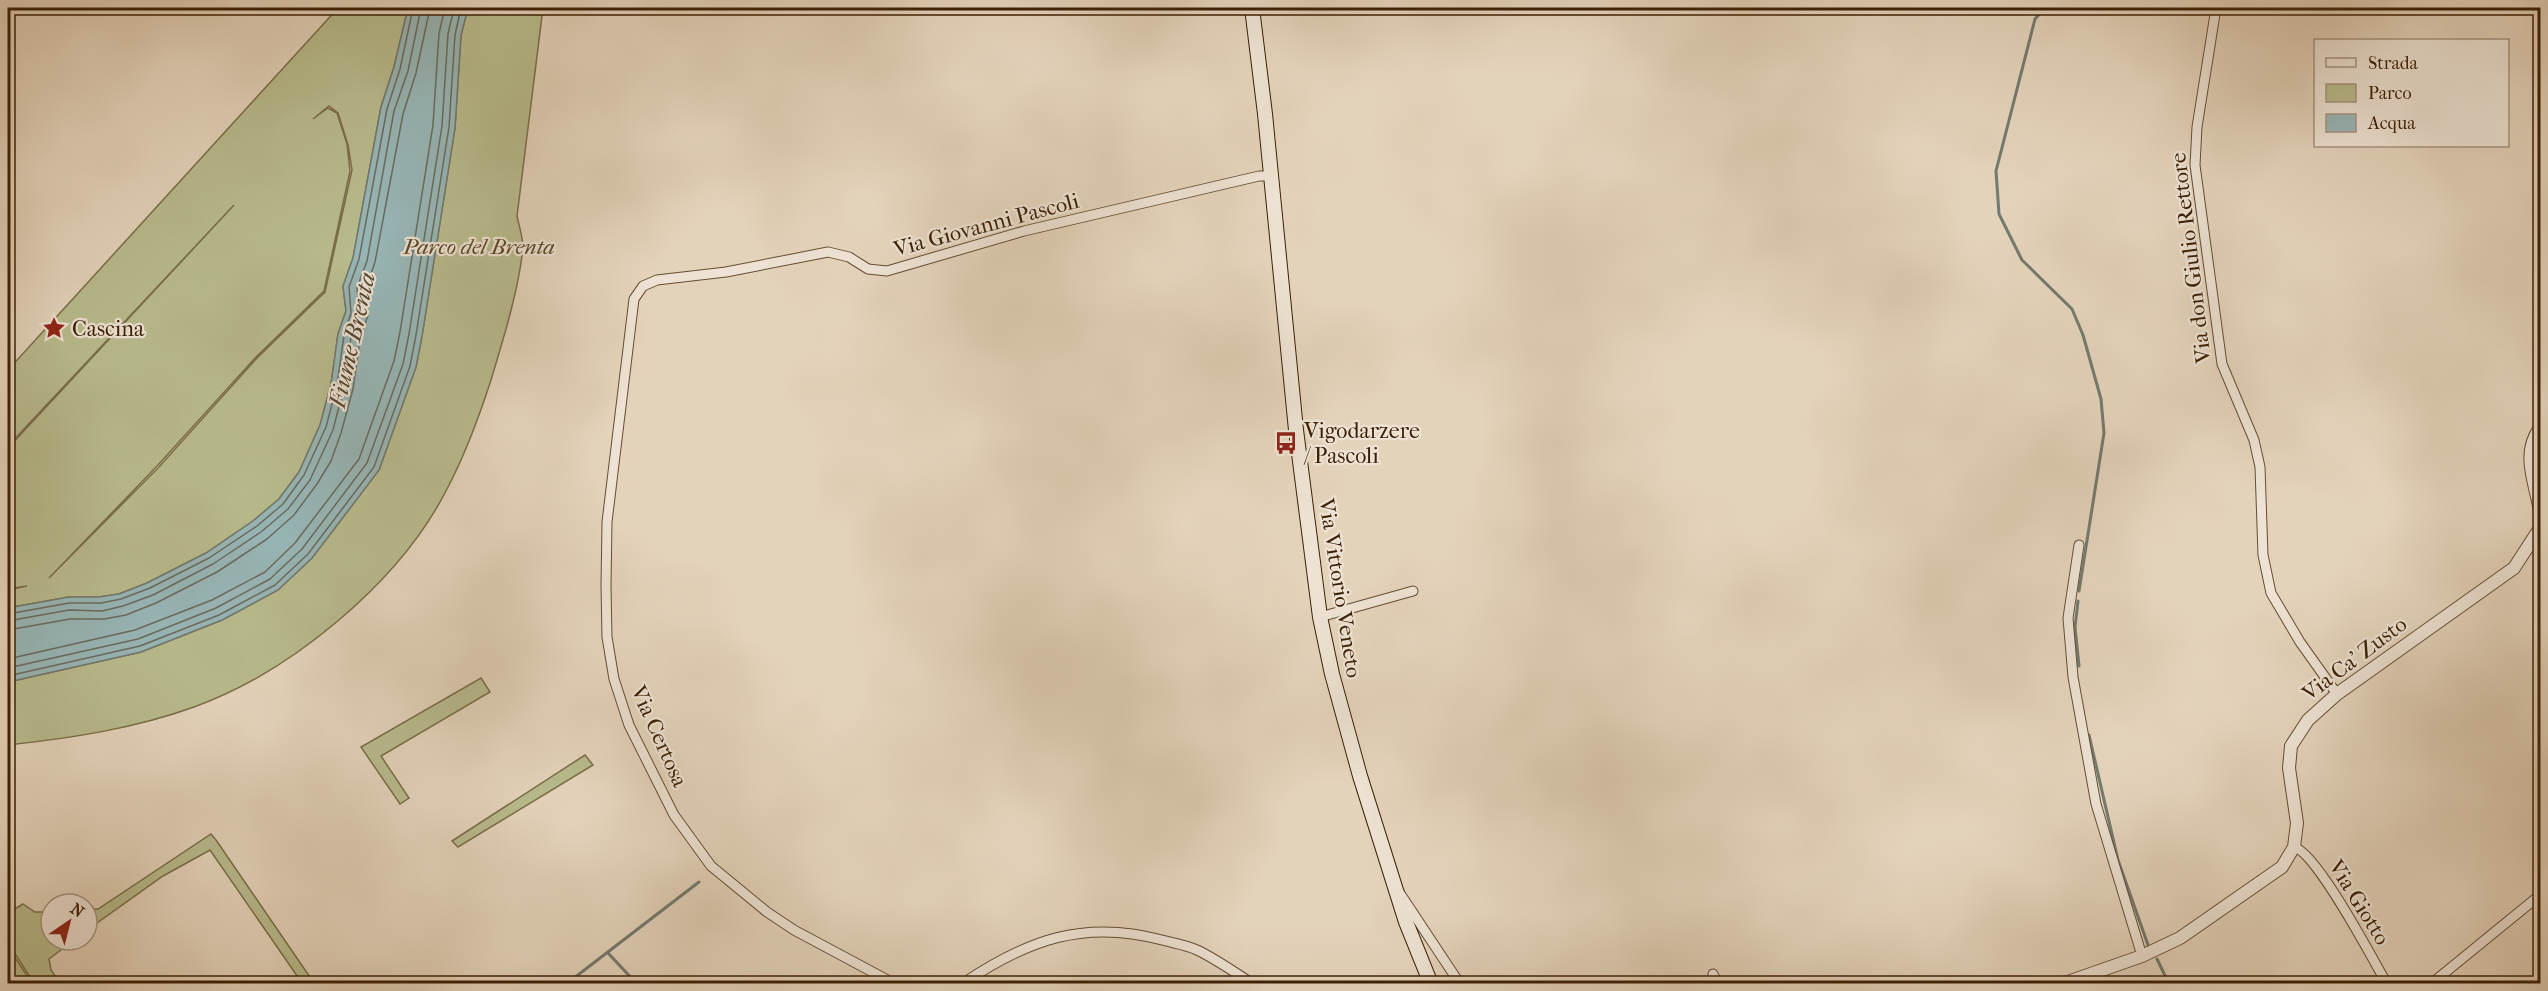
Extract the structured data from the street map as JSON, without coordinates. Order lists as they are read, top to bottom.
{
  "streets": {
    "main road": ["Via Vittorio Veneto"],
    "street": [
      "Via Giovanni Pascoli",
      "Via don Giulio Rettore",
      "Via Ca' Zusto",
      "Via Certosa",
      "Via Giotto"
    ]
  },
  "crossings": [
    ["Via Giovanni Pascoli", "Via Vittorio Veneto"],
    ["Via Giovanni Pascoli", "Via Certosa"],
    ["Via don Giulio Rettore", "Via Ca' Zusto"],
    ["Via Ca' Zusto", "Via Giotto"]
  ],
  "water": ["Fiume Brenta"],
  "parks": ["Parco del Brenta"],
  "places": {
    "place": ["Cascina"],
    "bus stop": ["Vigodarzere / Pascoli"]
  },
  "legend": ["Strada", "Parco", "Acqua"],
  "north": "top right"
}
